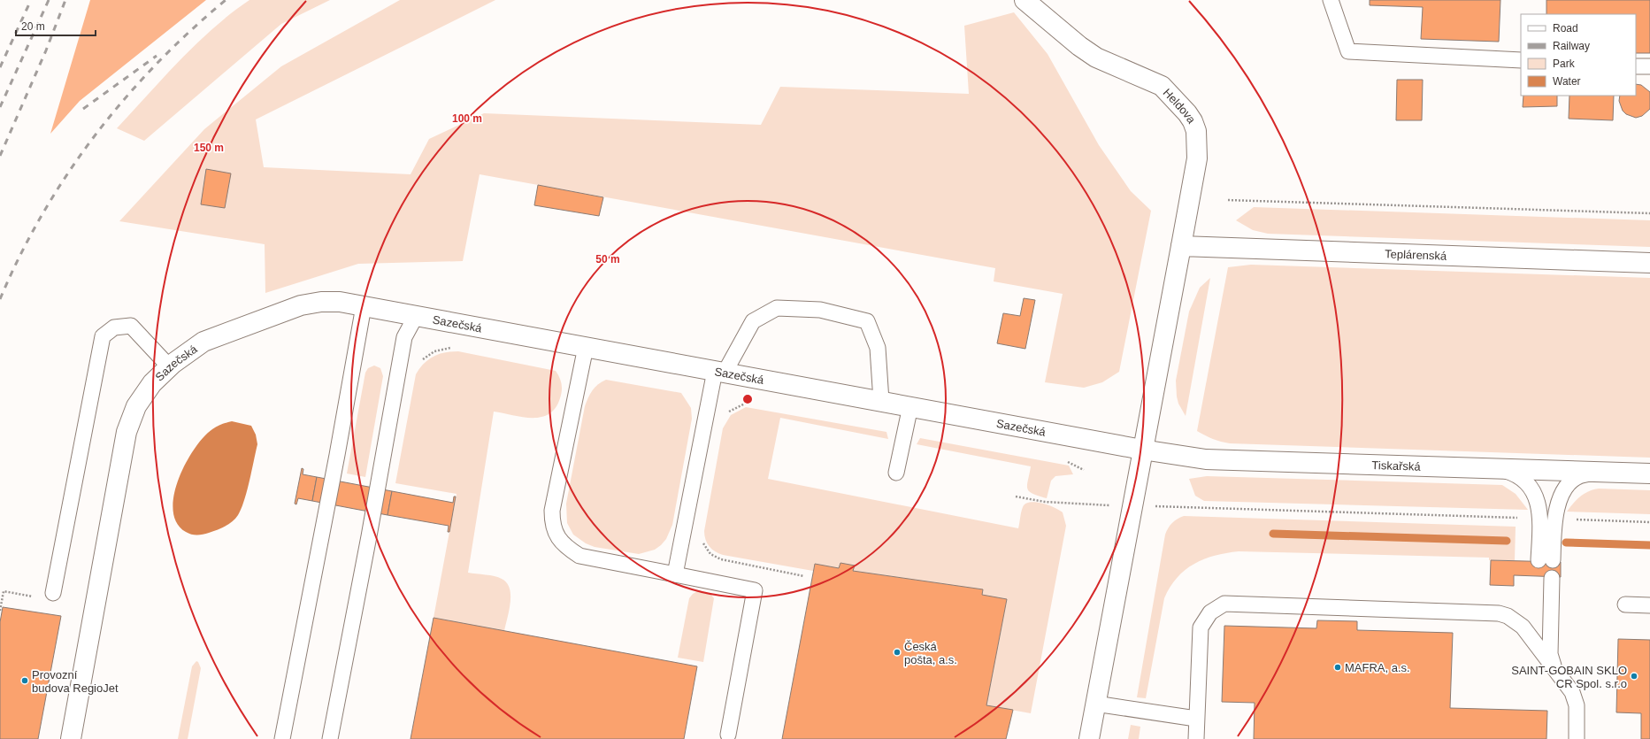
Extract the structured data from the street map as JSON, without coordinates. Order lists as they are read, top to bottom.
{
  "streets": {
    "street": [
      "Heldova",
      "Teplárenská",
      "Sazečská",
      "Tiskařská"
    ]
  },
  "crossings": [
    ["Heldova", "Teplárenská"],
    ["Sazečská", "Tiskařská"]
  ],
  "places": [
    "Česká pošta, a.s.",
    "MAFRA, a.s.",
    "SAINT-GOBAIN SKLO CR Spol. s.r.o",
    "Provozní budova RegioJet"
  ],
  "legend": [
    "Road",
    "Railway",
    "Park",
    "Water"
  ],
  "scale_bar": "20 m",
  "rings": ["100 m", "150 m", "50 m"]
}
